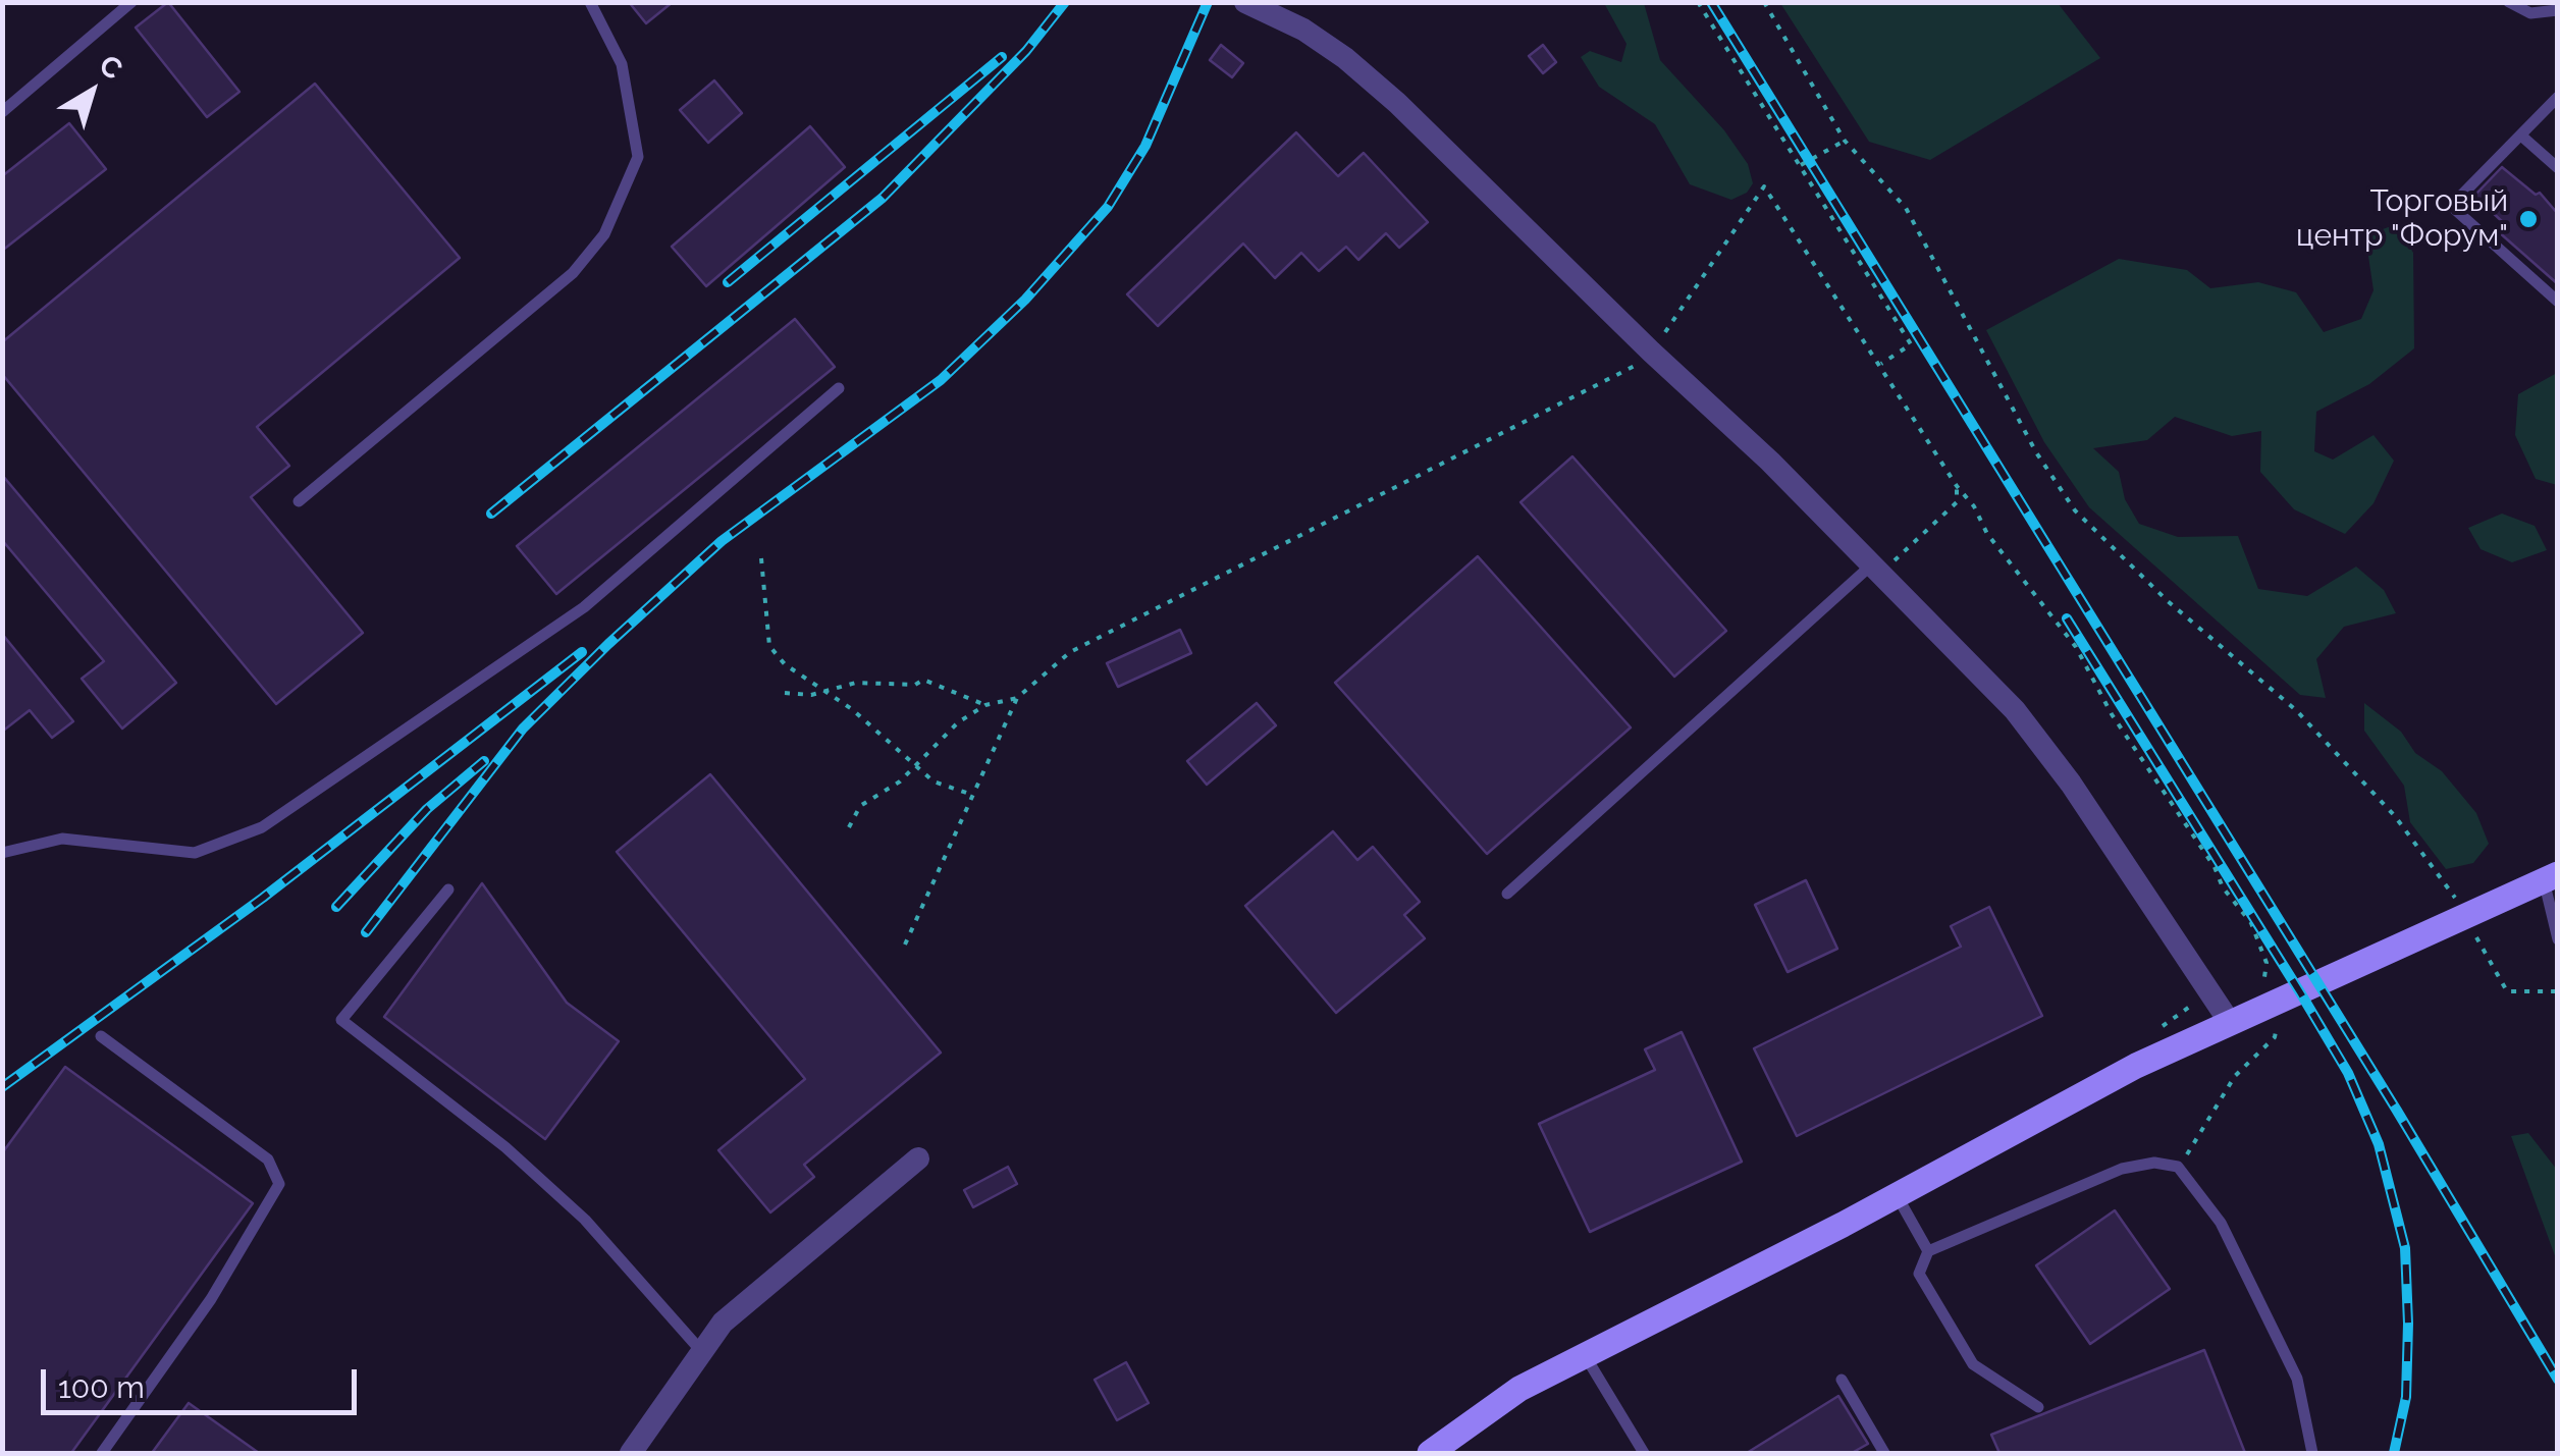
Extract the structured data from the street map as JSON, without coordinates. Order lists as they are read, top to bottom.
{
  "places": ["Торговый центр \"Форум\""],
  "scale_bar": "100 m",
  "north": "top right"
}
